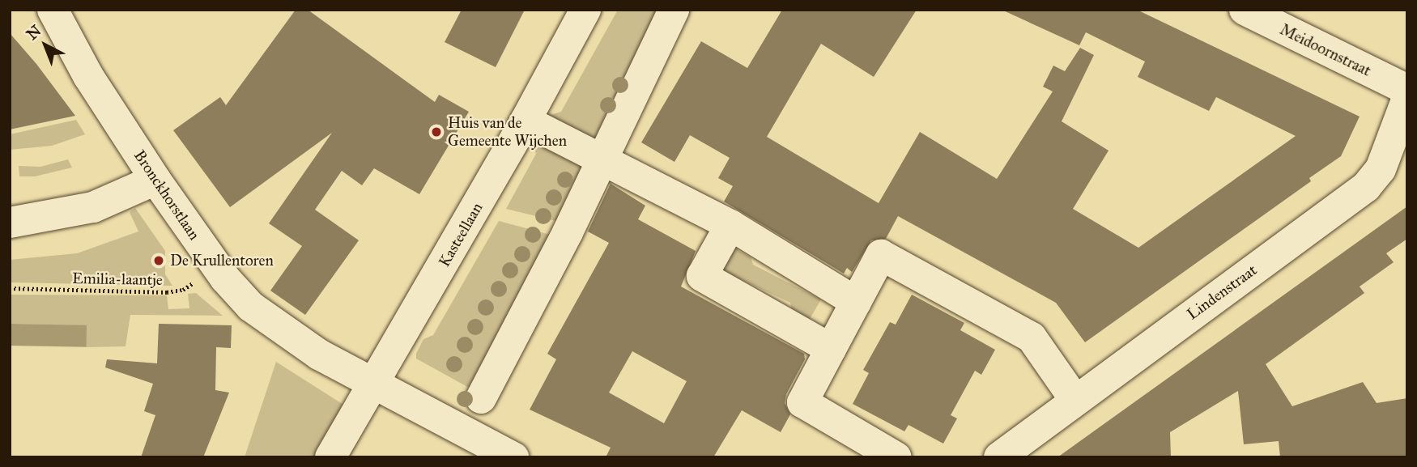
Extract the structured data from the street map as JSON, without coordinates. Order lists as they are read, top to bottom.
{
  "streets": {
    "street": [
      "Meidoornstraat",
      "Bronckhorstlaan",
      "Kasteellaan",
      "Lindenstraat"
    ],
    "path": ["Emilia-laantje"]
  },
  "crossings": [
    ["Bronckhorstlaan", "Kasteellaan"],
    ["Bronckhorstlaan", "Emilia-laantje"]
  ],
  "places": ["Huis van de Gemeente Wijchen", "De Krullentoren"],
  "north": "top left"
}
